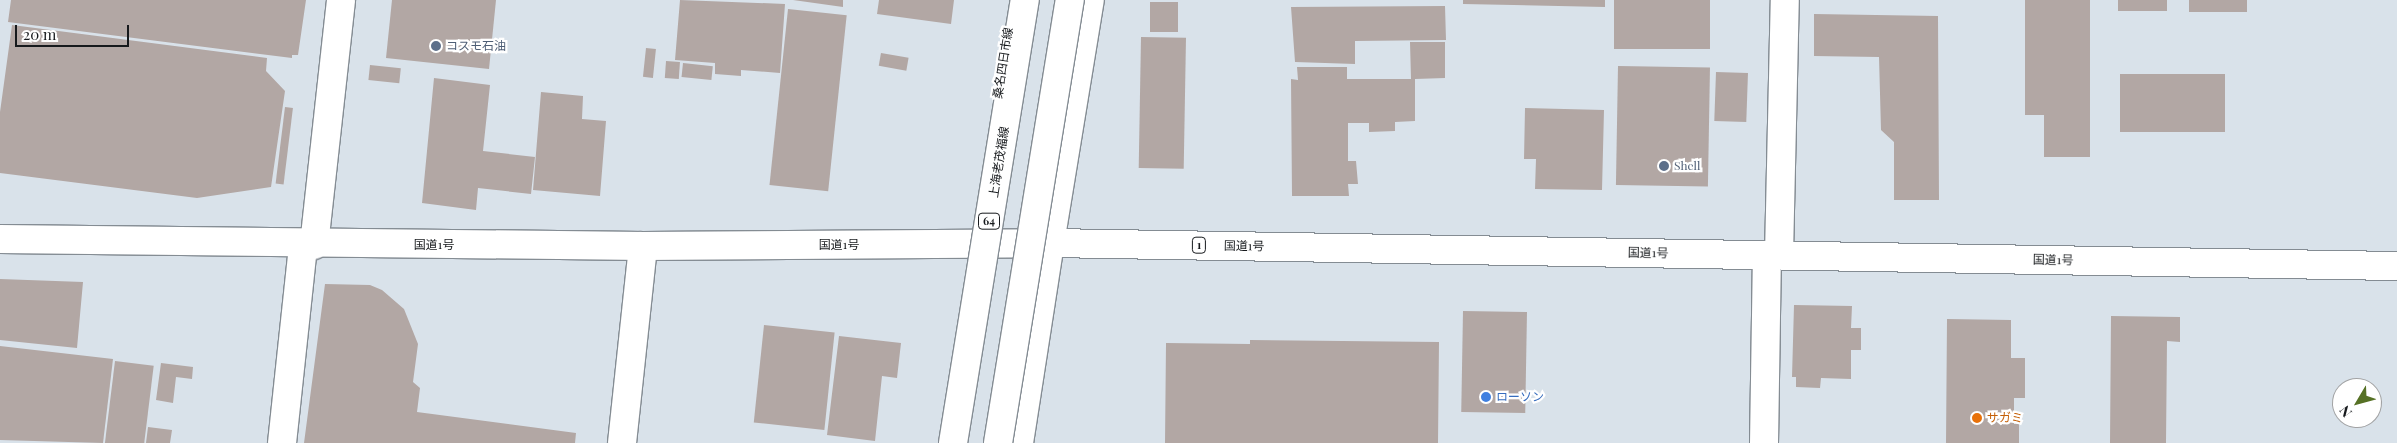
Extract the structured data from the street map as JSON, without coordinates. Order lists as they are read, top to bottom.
{
  "streets": {
    "main road": [
      "桑名四日市線",
      "上海老茂福線",
      "64",
      "国道1号",
      "1"
    ]
  },
  "crossings": [
    ["桑名四日市線", "国道1号"]
  ],
  "places": [
    "コスモ石油",
    "Shell",
    "ローソン",
    "サガミ"
  ],
  "scale_bar": "20 m",
  "north": "bottom left"
}
